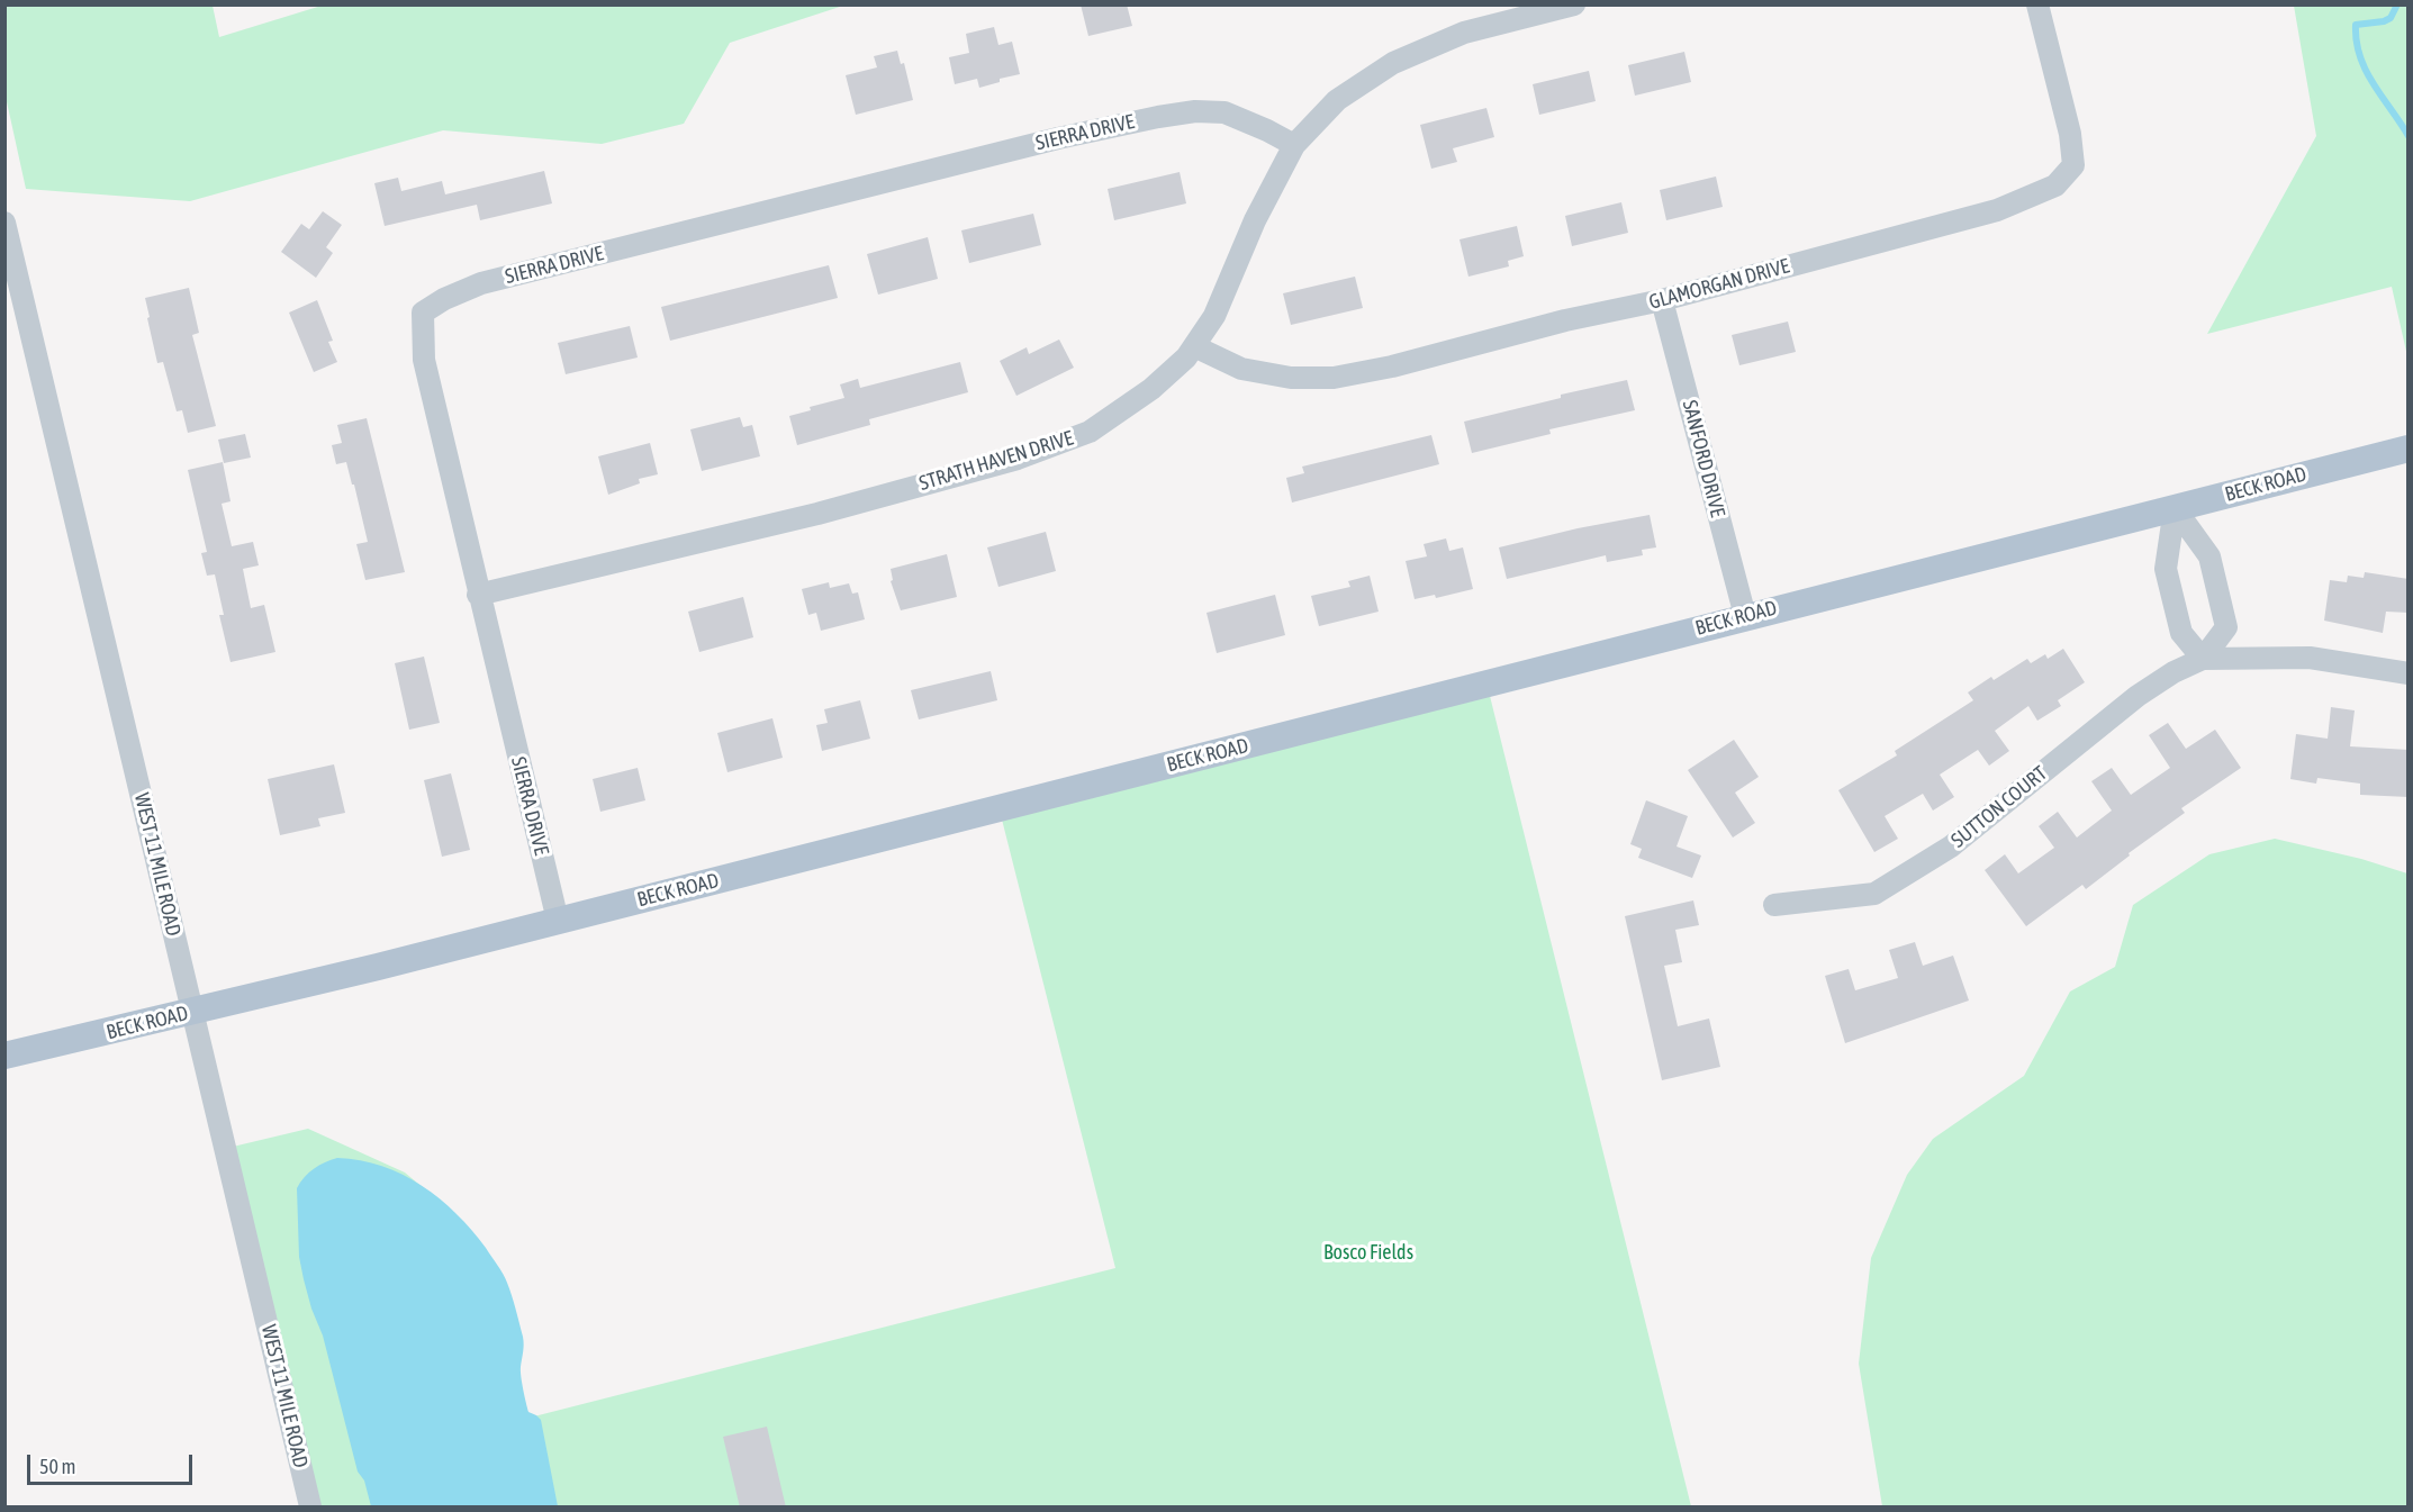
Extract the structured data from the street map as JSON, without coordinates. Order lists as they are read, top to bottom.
{
  "streets": {
    "main road": ["BECK ROAD"],
    "street": [
      "SIERRA DRIVE",
      "GLAMORGAN DRIVE",
      "SANFORD DRIVE",
      "STRATH HAVEN DRIVE",
      "SUTTON COURT",
      "WEST 11 MILE ROAD"
    ]
  },
  "crossings": [
    ["SIERRA DRIVE", "STRATH HAVEN DRIVE"],
    ["SIERRA DRIVE", "BECK ROAD"],
    ["GLAMORGAN DRIVE", "SANFORD DRIVE"],
    ["GLAMORGAN DRIVE", "STRATH HAVEN DRIVE"],
    ["SANFORD DRIVE", "BECK ROAD"],
    ["BECK ROAD", "SUTTON COURT"],
    ["BECK ROAD", "WEST 11 MILE ROAD"]
  ],
  "parks": ["Bosco Fields"],
  "scale_bar": "50 m"
}
